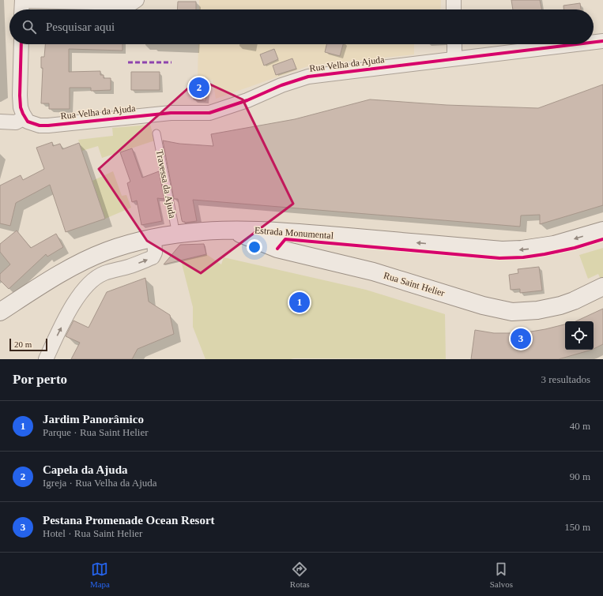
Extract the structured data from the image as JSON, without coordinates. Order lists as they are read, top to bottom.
{
  "streets": {
    "main road": ["Estrada Monumental", "Rua Saint Helier"],
    "street": ["Rua Velha da Ajuda"],
    "lane": ["Travessa da Ajuda"]
  },
  "crossings": [
    ["Travessa da Ajuda", "Estrada Monumental"],
    ["Estrada Monumental", "Rua Saint Helier"]
  ],
  "one_way": ["Estrada Monumental"],
  "scale_bar": "20 m",
  "page": {
    "search": "Pesquisar aqui",
    "pins": ["2", "1", "3"],
    "scale": "20 m",
    "heading": ["Por perto", "3 resultados"],
    "list": [
      {
        "mark": "1",
        "name": "Jardim Panorâmico",
        "note": "Parque · Rua Saint Helier",
        "value": "40 m"
      },
      {
        "mark": "2",
        "name": "Capela da Ajuda",
        "note": "Igreja · Rua Velha da Ajuda",
        "value": "90 m"
      },
      {
        "mark": "3",
        "name": "Pestana Promenade Ocean Resort",
        "note": "Hotel · Rua Saint Helier",
        "value": "150 m"
      }
    ],
    "nav": ["Mapa", "Rotas", "Salvos"]
  }
}
